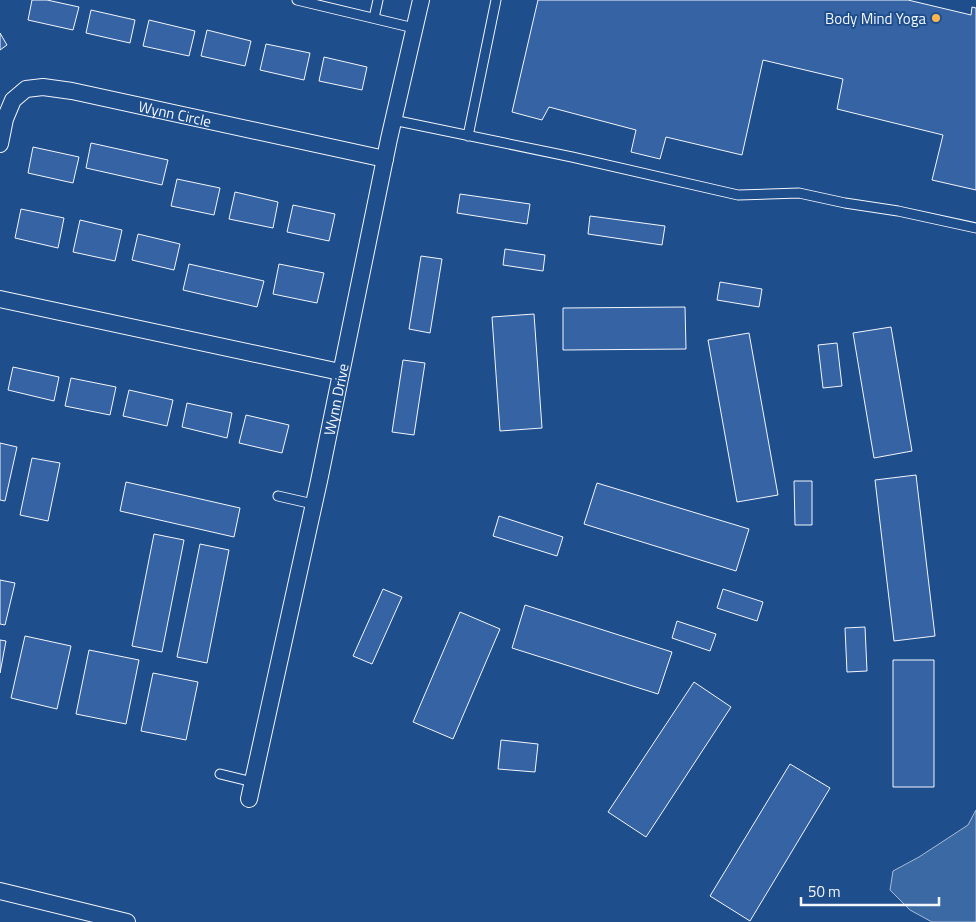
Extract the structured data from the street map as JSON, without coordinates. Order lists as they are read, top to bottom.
{
  "streets": {
    "street": ["Wynn Circle", "Wynn Drive"]
  },
  "crossings": [
    ["Wynn Circle", "Wynn Drive"]
  ],
  "places": ["Body Mind Yoga"],
  "scale_bar": "50 m"
}
